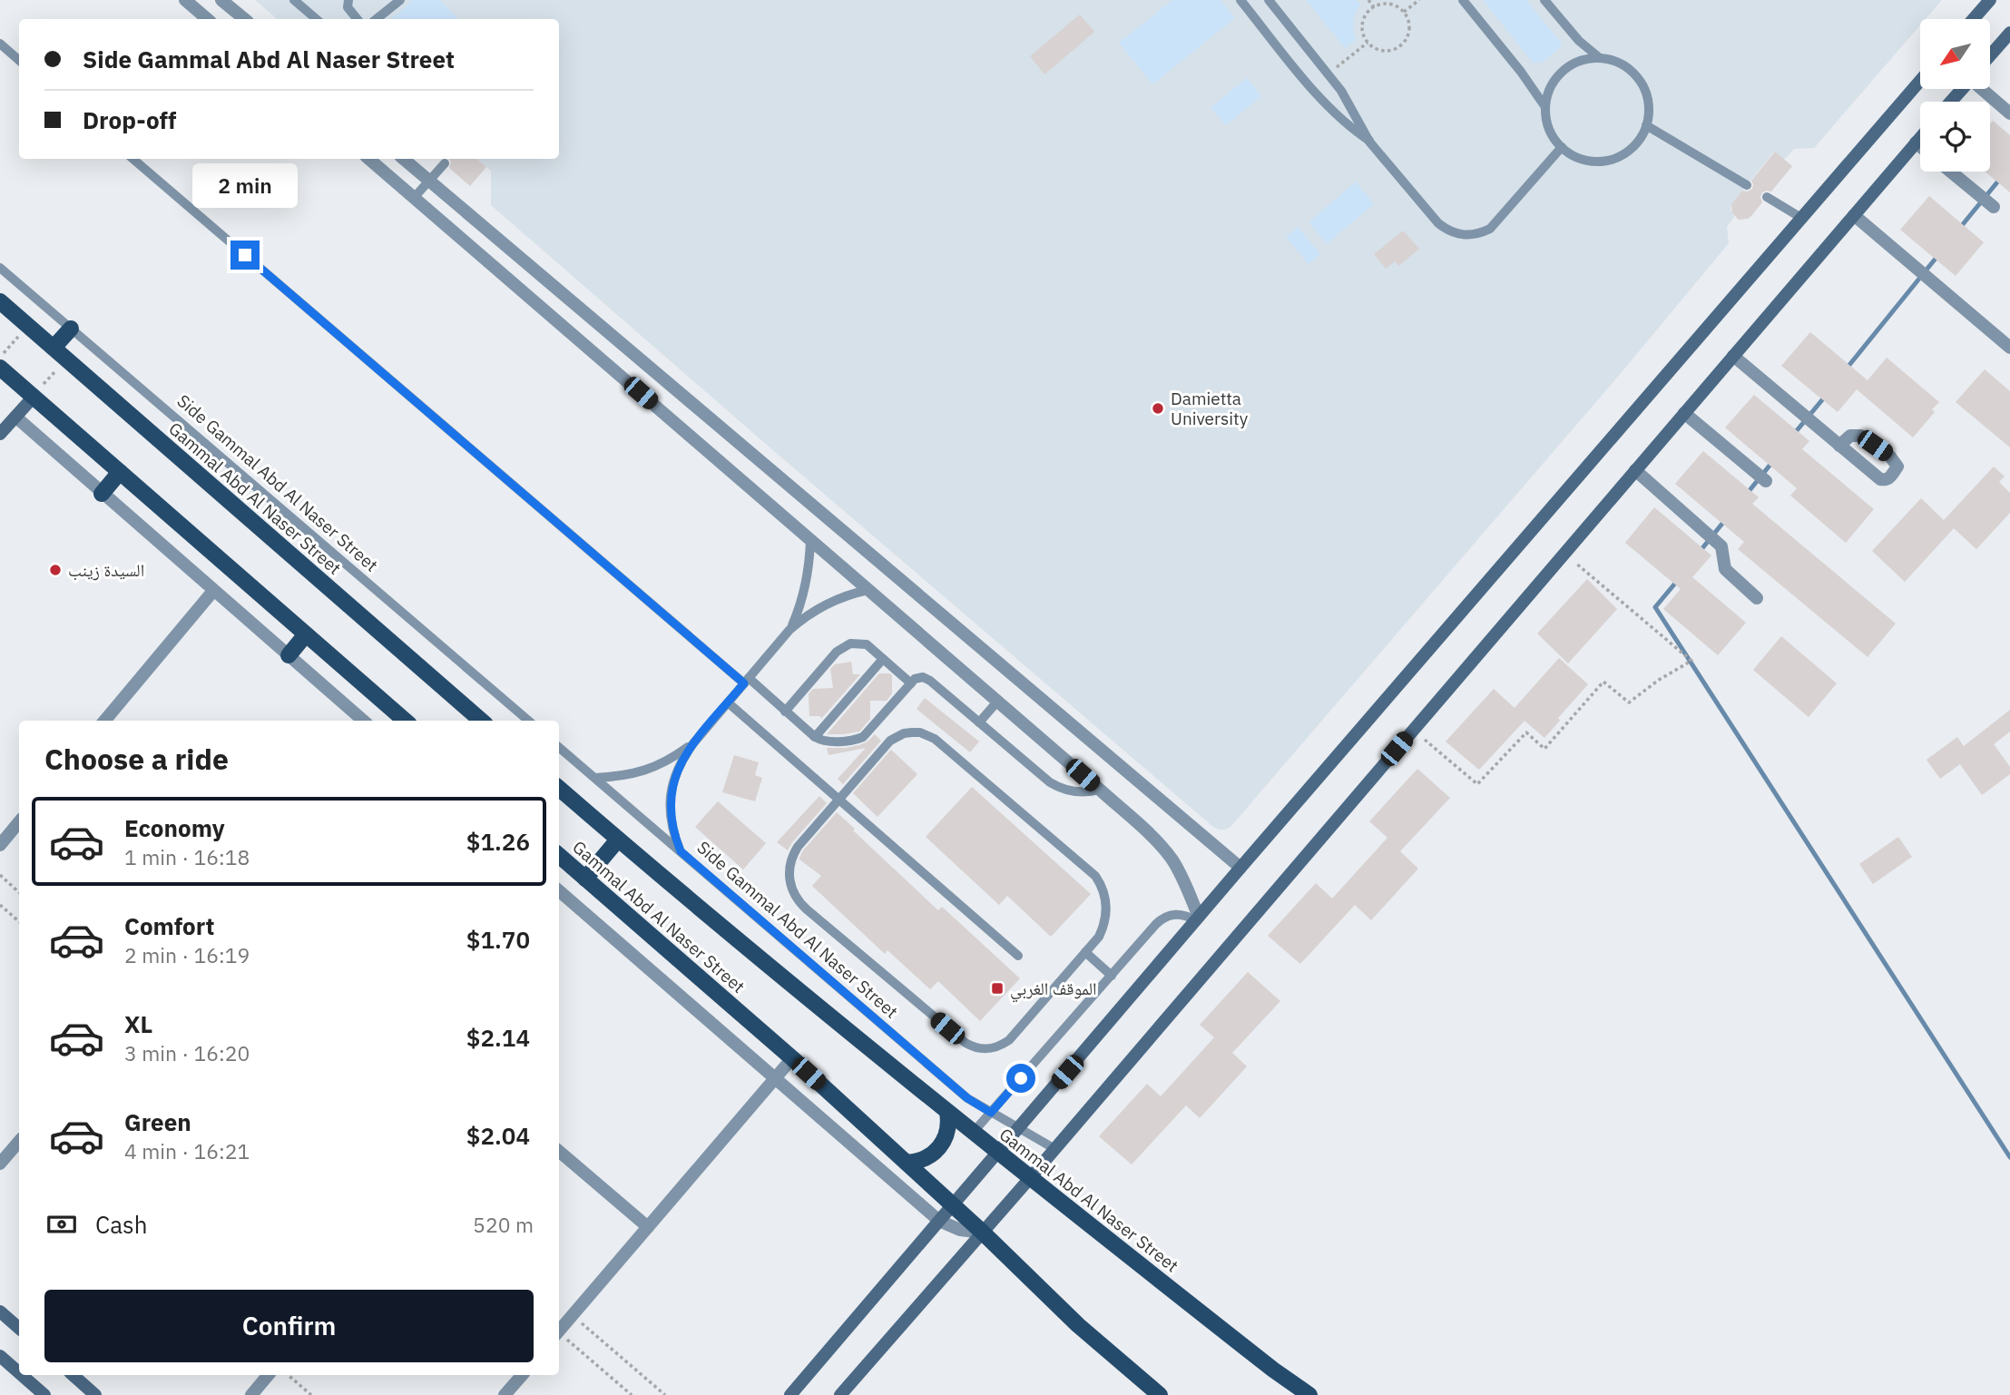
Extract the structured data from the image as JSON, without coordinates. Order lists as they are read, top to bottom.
{
  "streets": {
    "main road": ["Gammal Abd Al Naser Street"],
    "lane": ["Side Gammal Abd Al Naser Street"]
  },
  "places": {
    "other": ["Damietta University", "السيدة زينب"],
    "transit": ["الموقف الغربي"]
  },
  "north": "bottom left",
  "page": {
    "banner": ["Side Gammal Abd Al Naser Street", "Drop-off"],
    "bubble": "2 min",
    "heading": "Choose a ride",
    "list": [
      {
        "name": "Economy",
        "note": "1 min · 16:18",
        "value": "$1.26"
      },
      {
        "name": "Comfort",
        "note": "2 min · 16:19",
        "value": "$1.70"
      },
      {
        "name": "XL",
        "note": "3 min · 16:20",
        "value": "$2.14"
      },
      {
        "name": "Green",
        "note": "4 min · 16:21",
        "value": "$2.04"
      }
    ],
    "pay": ["Cash", "520 m"],
    "buttons": "Confirm"
  }
}
